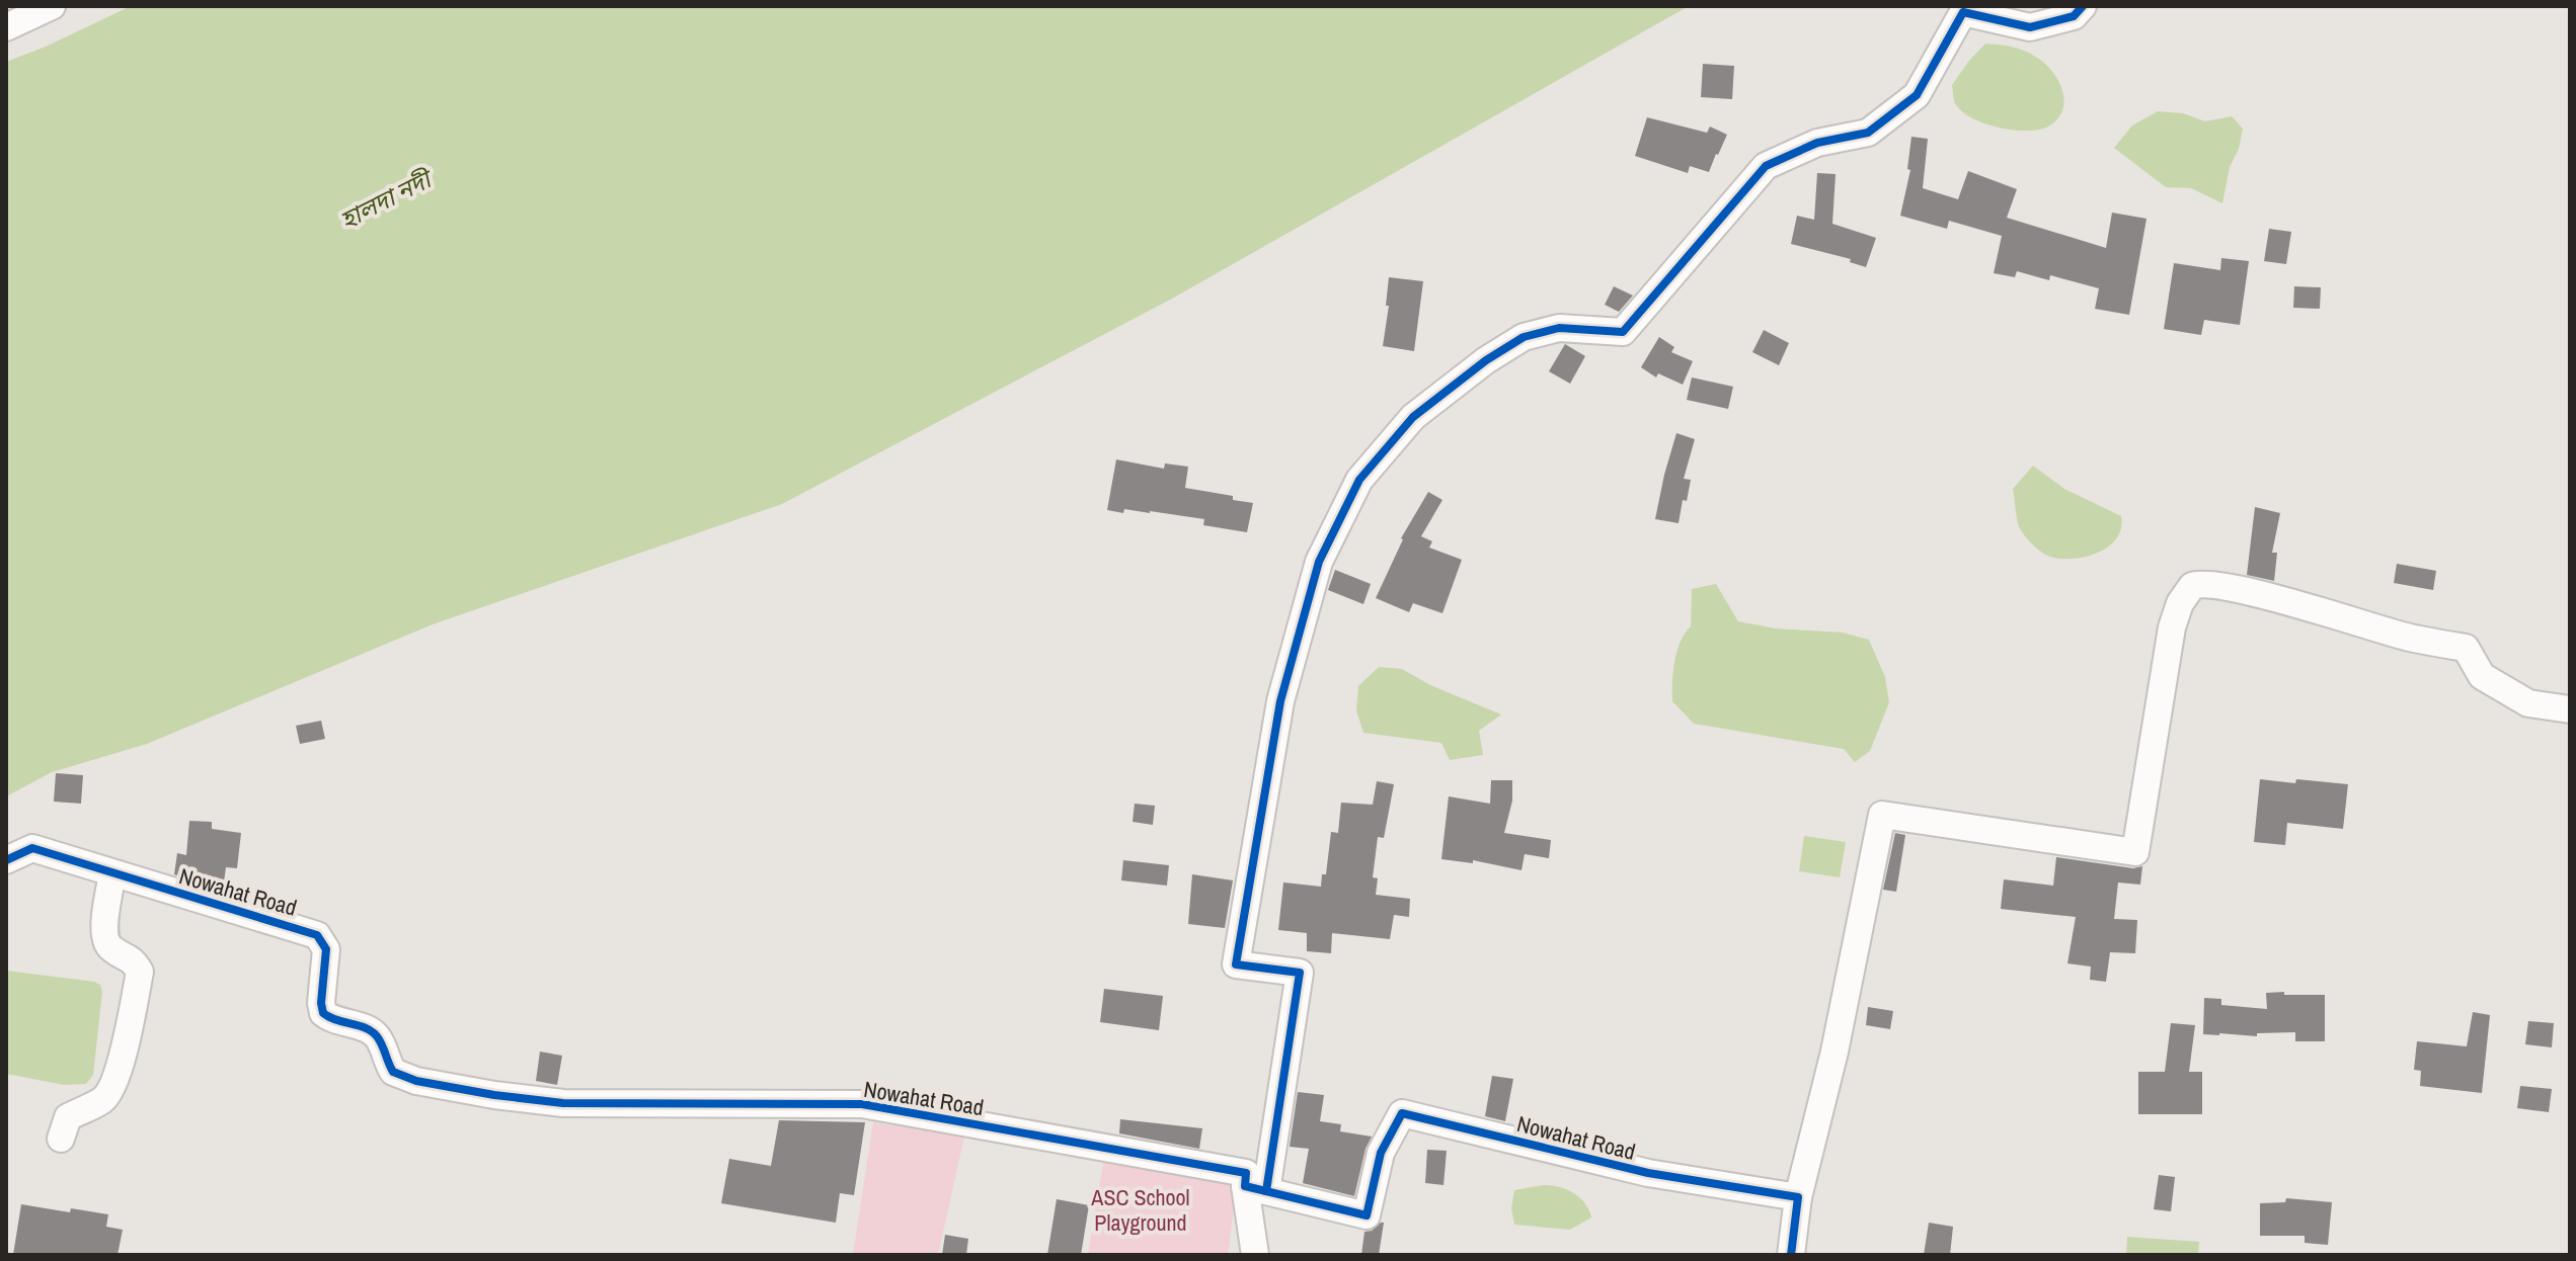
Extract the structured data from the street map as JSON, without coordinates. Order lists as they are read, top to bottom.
{
  "streets": {
    "street": ["Nowahat Road"]
  },
  "water": ["হালদা নদী"],
  "parks": ["ASC School Playground"]
}
